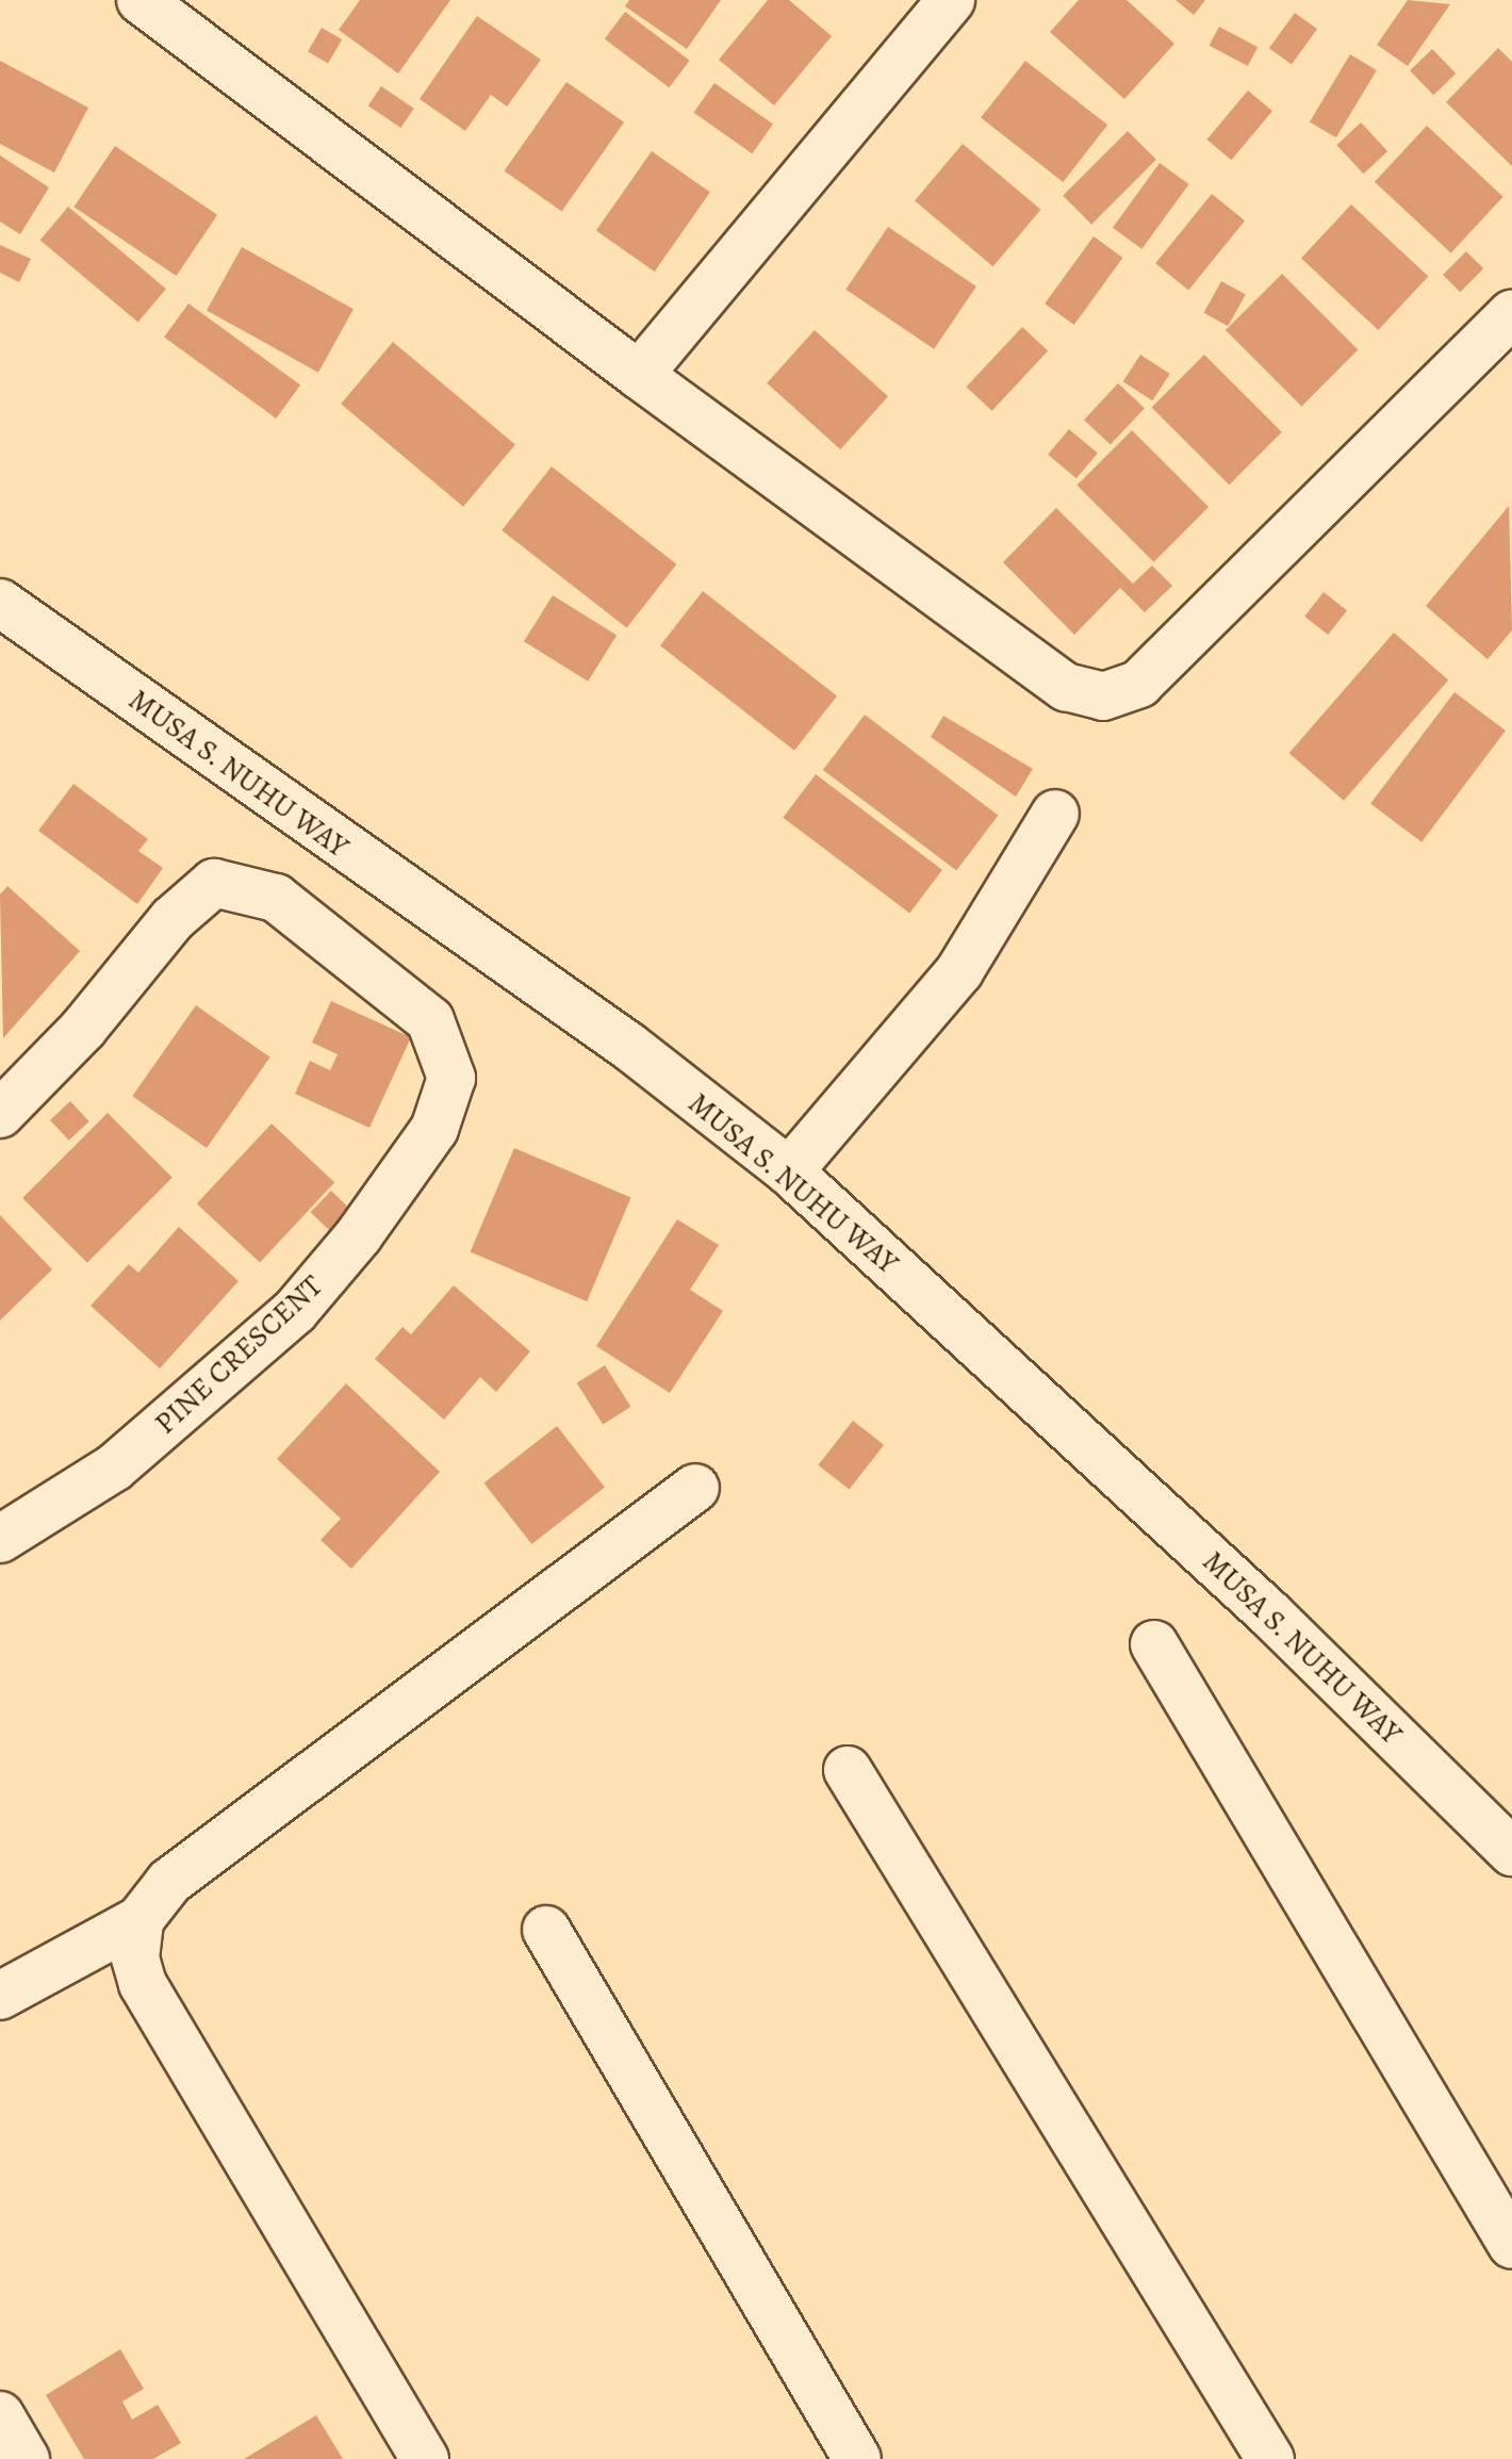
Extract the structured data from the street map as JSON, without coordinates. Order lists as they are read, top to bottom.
{
  "streets": {
    "street": ["MUSA S. NUHU WAY", "PINE CRESCENT"]
  }
}
